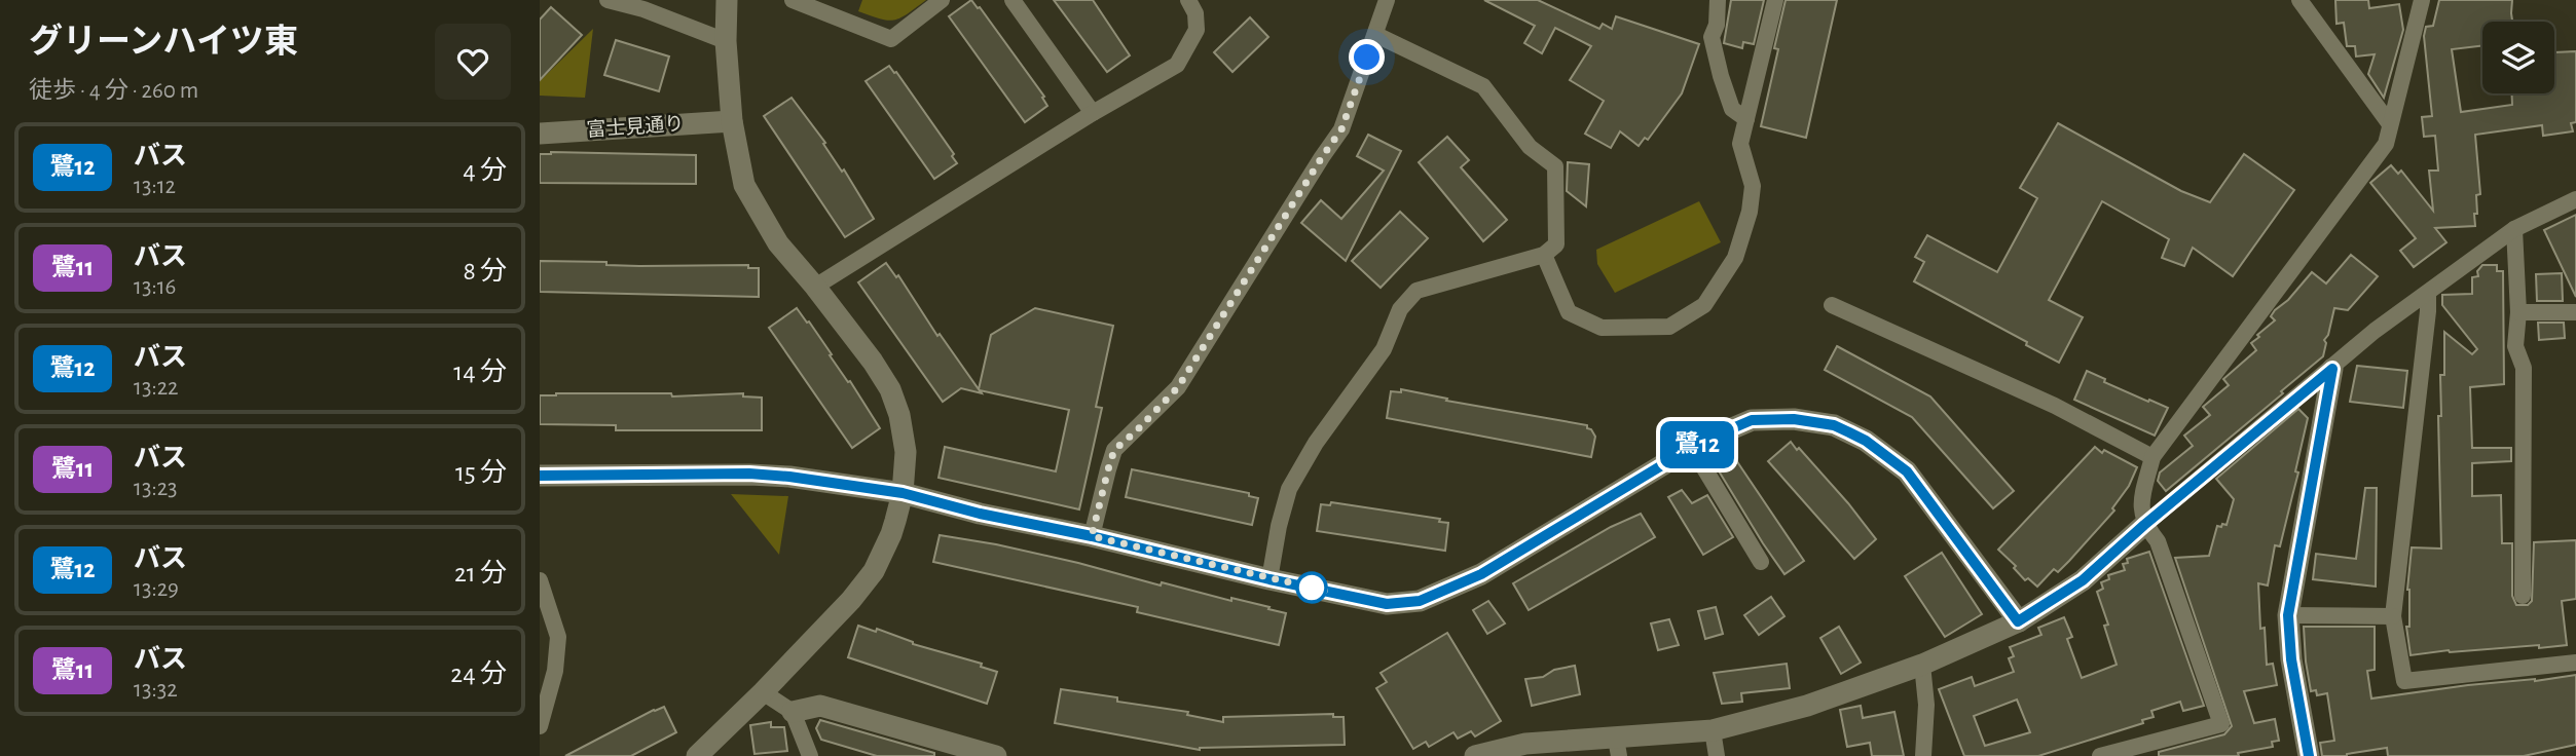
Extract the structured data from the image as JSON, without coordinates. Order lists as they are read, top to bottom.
{
  "streets": {
    "street": ["富士見通り"]
  },
  "lines": ["bus line 鷺12"],
  "page": {
    "heading": ["グリーンハイツ東", "徒歩 · 4 分 · 260 m"],
    "on_map": "鷺12",
    "list": [
      {
        "mark": "鷺12",
        "name": "バス",
        "note": "13:12",
        "value": "4 分"
      },
      {
        "mark": "鷺11",
        "name": "バス",
        "note": "13:16",
        "value": "8 分"
      },
      {
        "mark": "鷺12",
        "name": "バス",
        "note": "13:22",
        "value": "14 分"
      },
      {
        "mark": "鷺11",
        "name": "バス",
        "note": "13:23",
        "value": "15 分"
      },
      {
        "mark": "鷺12",
        "name": "バス",
        "note": "13:29",
        "value": "21 分"
      },
      {
        "mark": "鷺11",
        "name": "バス",
        "note": "13:32",
        "value": "24 分"
      }
    ]
  }
}
